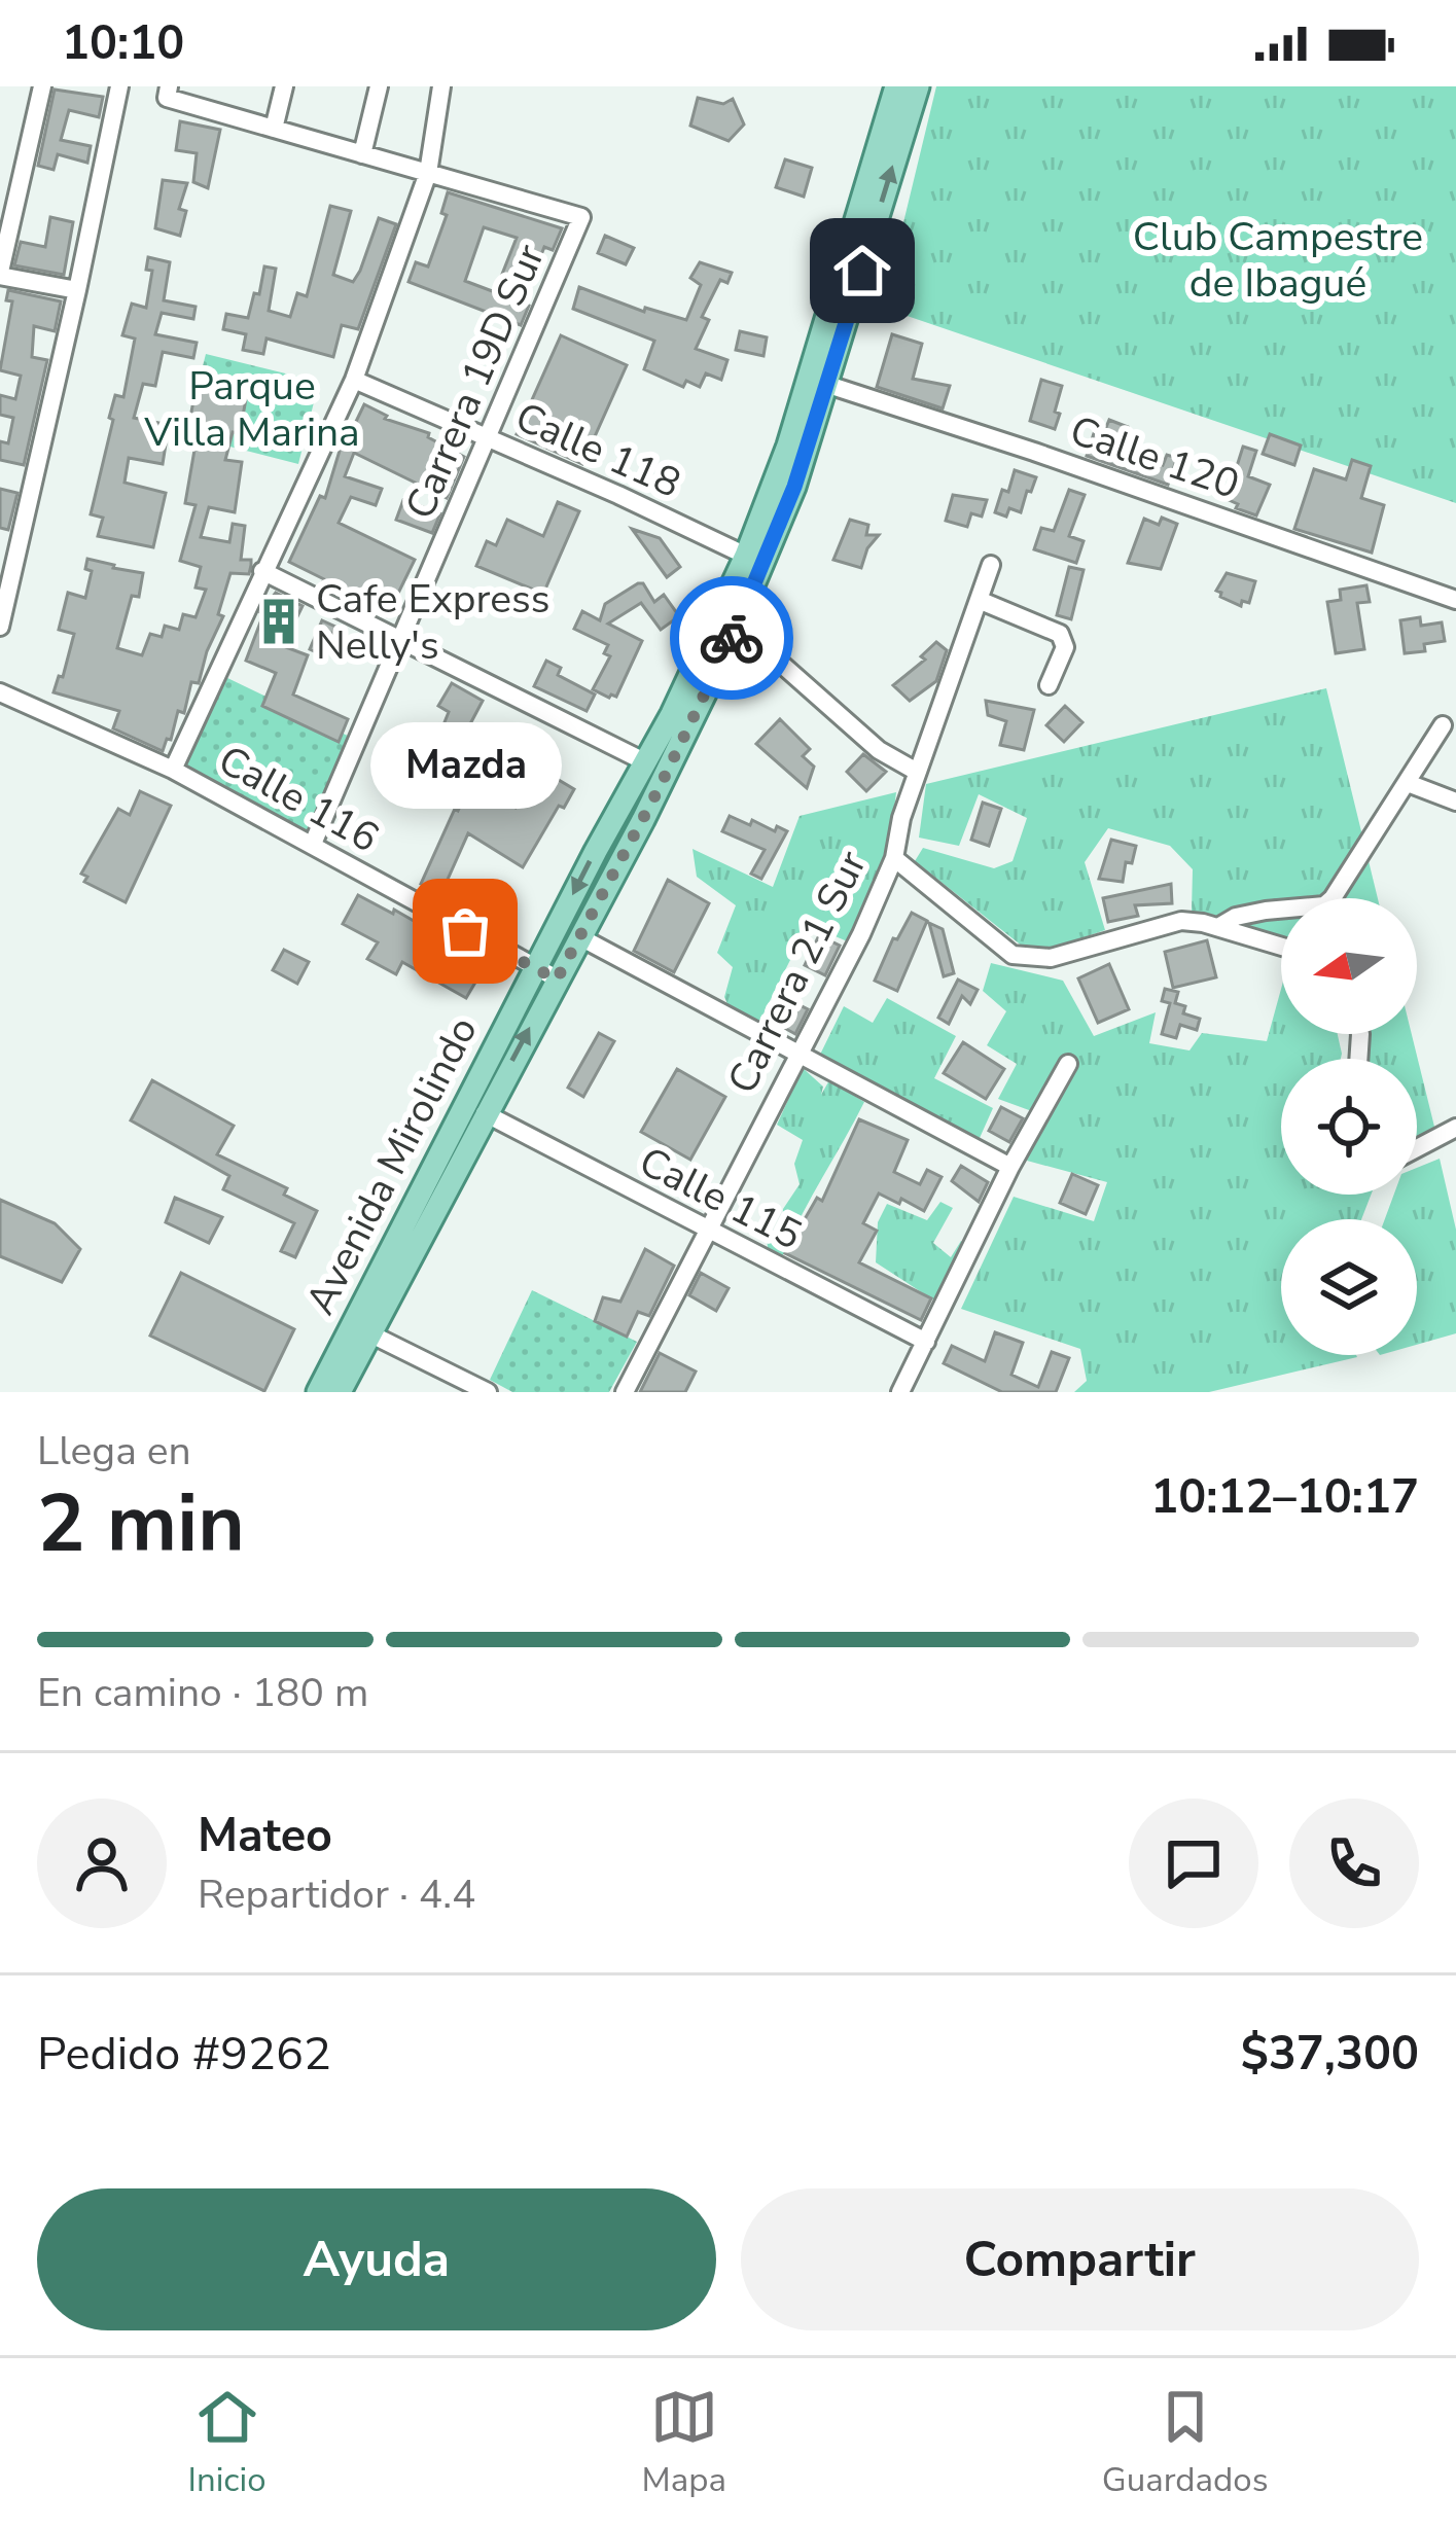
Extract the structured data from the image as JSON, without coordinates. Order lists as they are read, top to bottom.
{
  "streets": {
    "main road": ["Avenida Mirolindo"],
    "street": [
      "Carrera 19D Sur",
      "Calle 118",
      "Calle 120",
      "Calle 116",
      "Carrera 21 Sur",
      "Calle 115"
    ]
  },
  "crossings": [
    ["Carrera 19D Sur", "Calle 118"],
    ["Carrera 19D Sur", "Calle 116"],
    ["Calle 118", "Avenida Mirolindo"],
    ["Calle 120", "Avenida Mirolindo"],
    ["Calle 116", "Avenida Mirolindo"],
    ["Carrera 21 Sur", "Calle 115"],
    ["Avenida Mirolindo", "Calle 115"]
  ],
  "parks": ["Club Campestre de Ibagué", "Parque Villa Marina"],
  "places": {
    "building": ["Cafe Express Nelly's"],
    "other": ["Mazda"]
  },
  "north": "left",
  "page": {
    "status": "10:10",
    "bubble": "Mazda",
    "heading": ["2 min", "Llega en", "10:12–10:17"],
    "panel": [
      "Mateo",
      "Repartidor · 4.4",
      "Pedido #9262",
      "$37,300"
    ],
    "bar": "En camino · 180 m",
    "buttons": ["Ayuda", "Compartir"],
    "tabs": ["Inicio", "Mapa", "Guardados"]
  }
}
